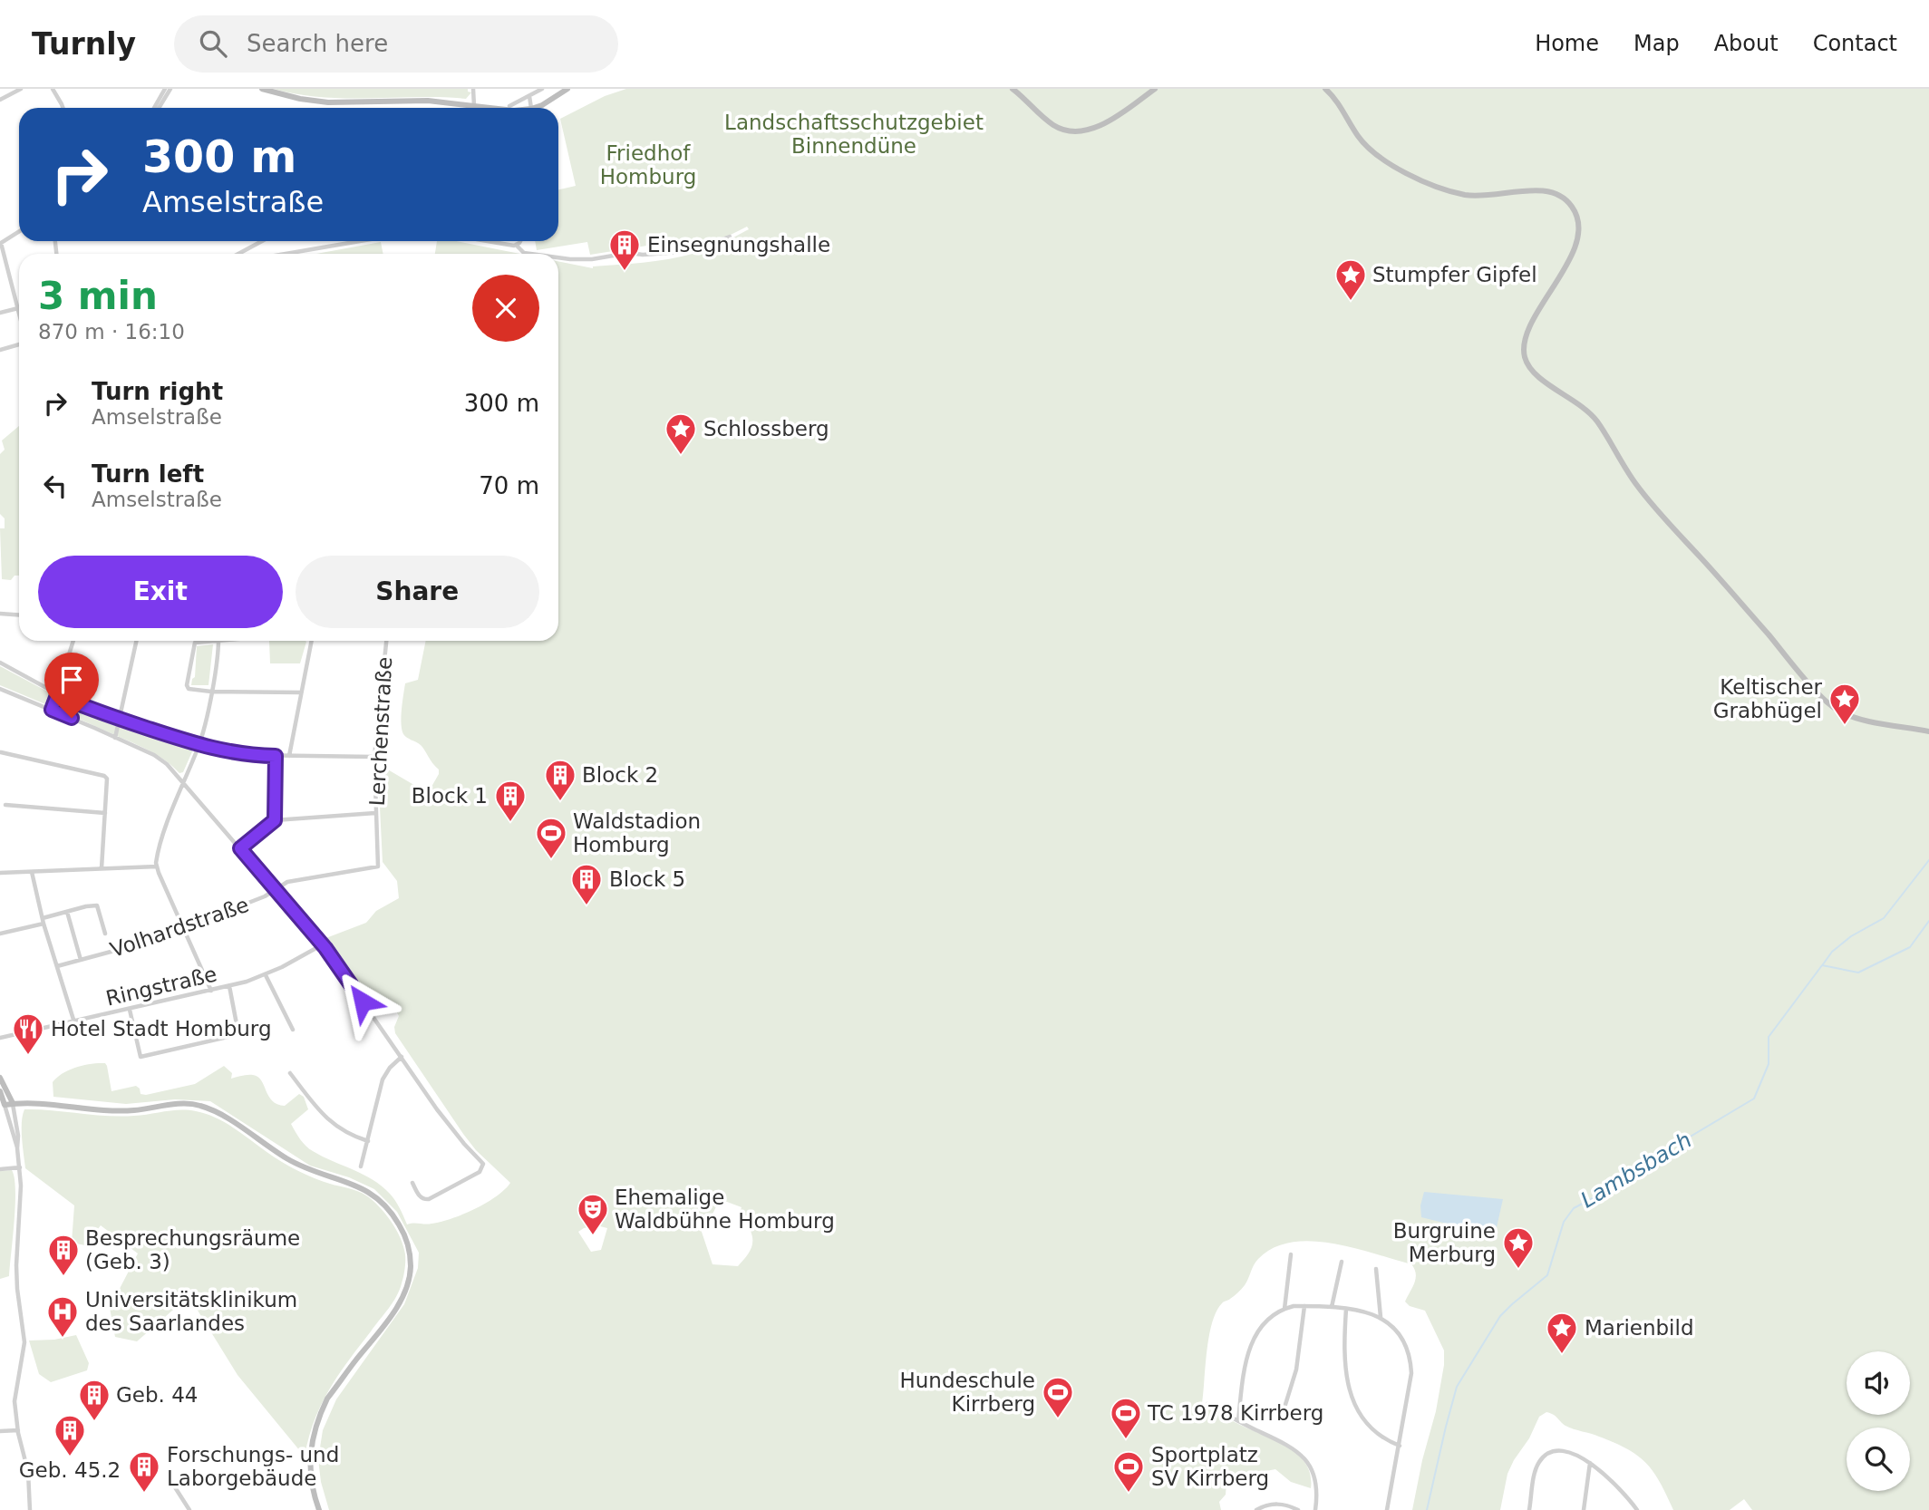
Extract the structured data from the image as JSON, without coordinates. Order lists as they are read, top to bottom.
{
  "streets": {
    "street": ["Lerchenstraße", "Volhardstraße", "Ringstraße"]
  },
  "crossings": [
    ["Lerchenstraße", "Volhardstraße"]
  ],
  "water": ["Lambsbach"],
  "parks": ["Landschaftsschutzgebiet Binnendüne", "Friedhof Homburg"],
  "places": {
    "building": [
      "Einsegnungshalle",
      "Block 2",
      "Block 1",
      "Block 5",
      "Besprechungsräume (Geb. 3)",
      "Geb. 44",
      "Geb. 45.2",
      "Forschungs- und Laborgebäude"
    ],
    "place": [
      "Stumpfer Gipfel",
      "Schlossberg",
      "Keltischer Grabhügel",
      "Burgruine Merburg",
      "Marienbild"
    ],
    "sports": [
      "Waldstadion Homburg",
      "Hundeschule Kirrberg",
      "TC 1978 Kirrberg",
      "Sportplatz SV Kirrberg"
    ],
    "restaurant": ["Hotel Stadt Homburg"],
    "theatre": ["Ehemalige Waldbühne Homburg"],
    "hospital": ["Universitätsklinikum des Saarlandes"]
  },
  "page": {
    "header": "Turnly",
    "search": "Search here",
    "nav": [
      "Home",
      "Map",
      "About",
      "Contact"
    ],
    "turn": ["300 m", "Amselstraße"],
    "heading": ["3 min", "870 m · 16:10"],
    "list": [
      {
        "name": "Turn right",
        "note": "Amselstraße",
        "value": "300 m"
      },
      {
        "name": "Turn left",
        "note": "Amselstraße",
        "value": "70 m"
      }
    ],
    "buttons": ["Exit", "Share"]
  }
}
